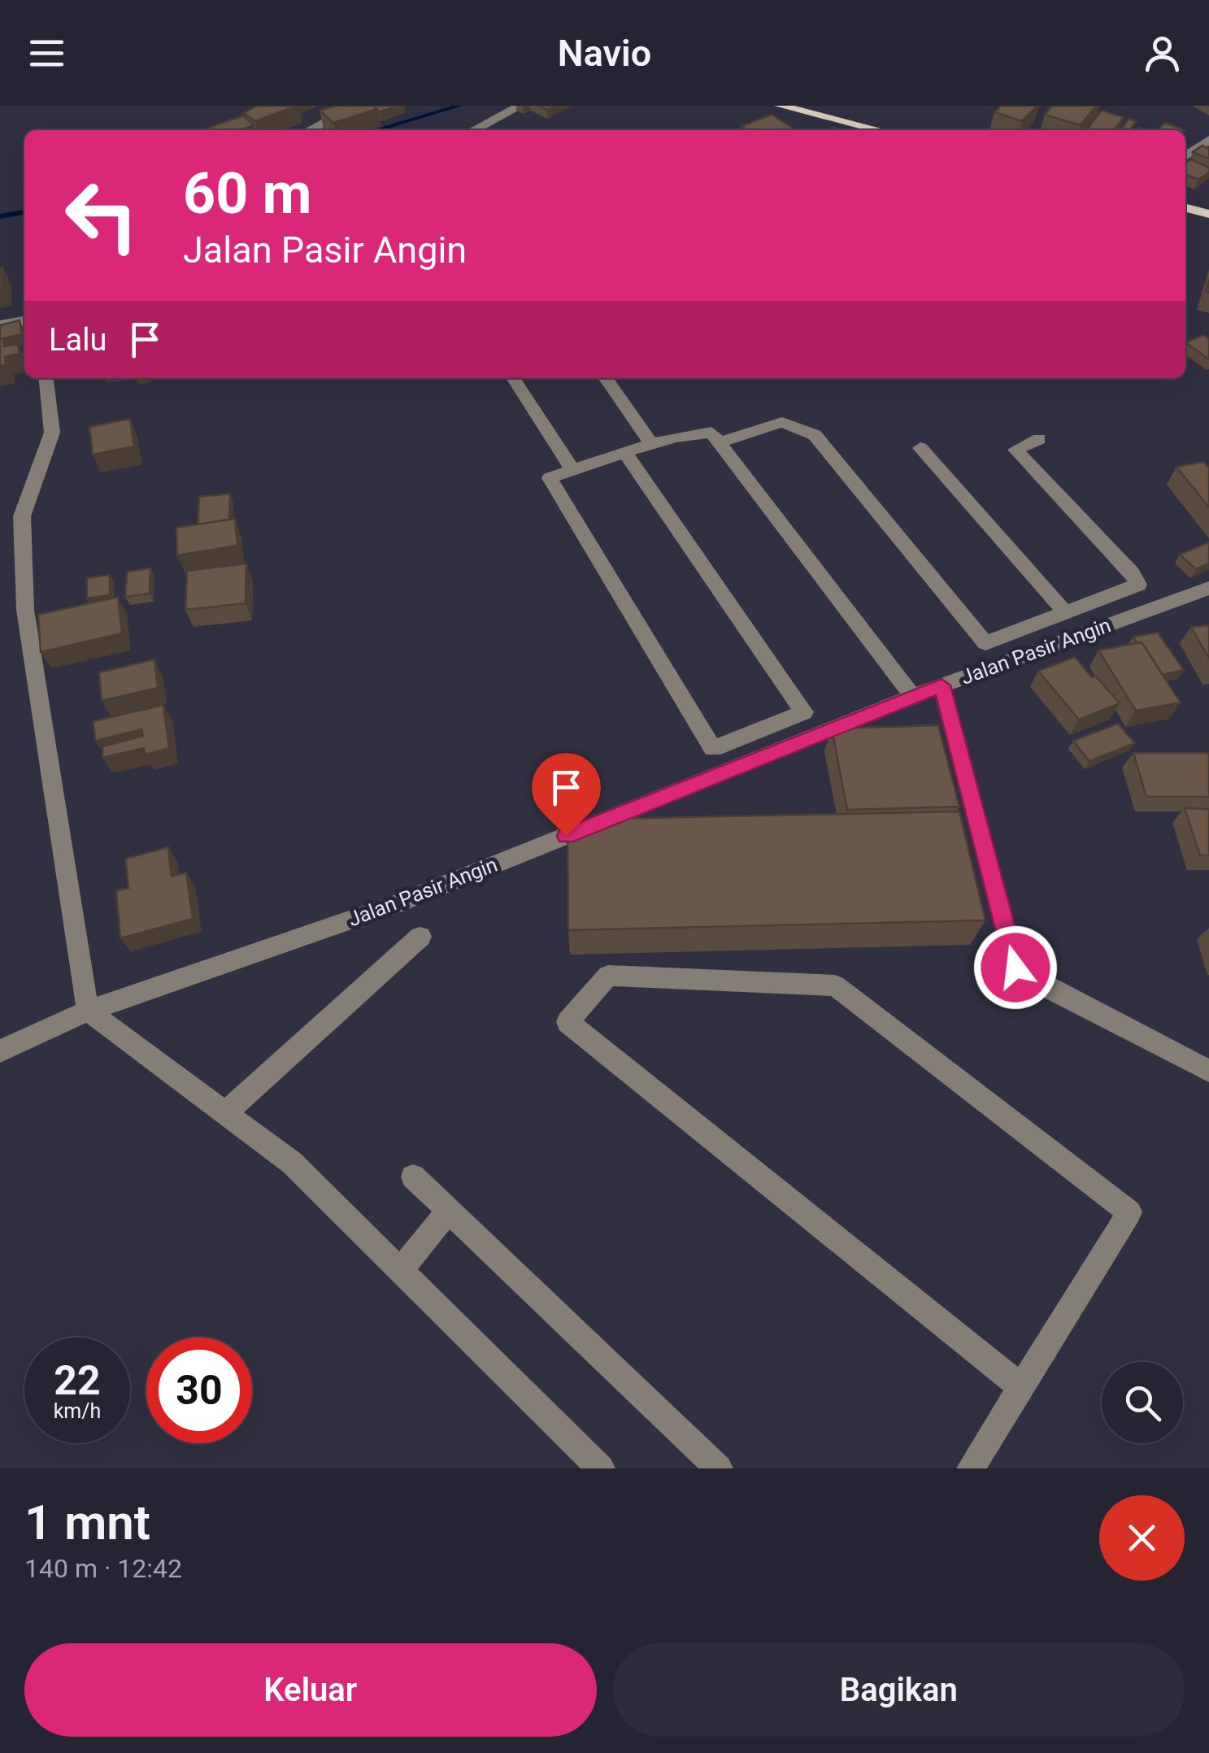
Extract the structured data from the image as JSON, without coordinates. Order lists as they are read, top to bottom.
{
  "streets": {
    "street": ["Jalan Pasir Angin"]
  },
  "page": {
    "header": "Navio",
    "turn": ["60 m", "Jalan Pasir Angin"],
    "then": "Lalu",
    "speed": "22 km/h",
    "limit": "30",
    "heading": ["1 mnt", "140 m · 12:42"],
    "buttons": ["Keluar", "Bagikan"]
  }
}
